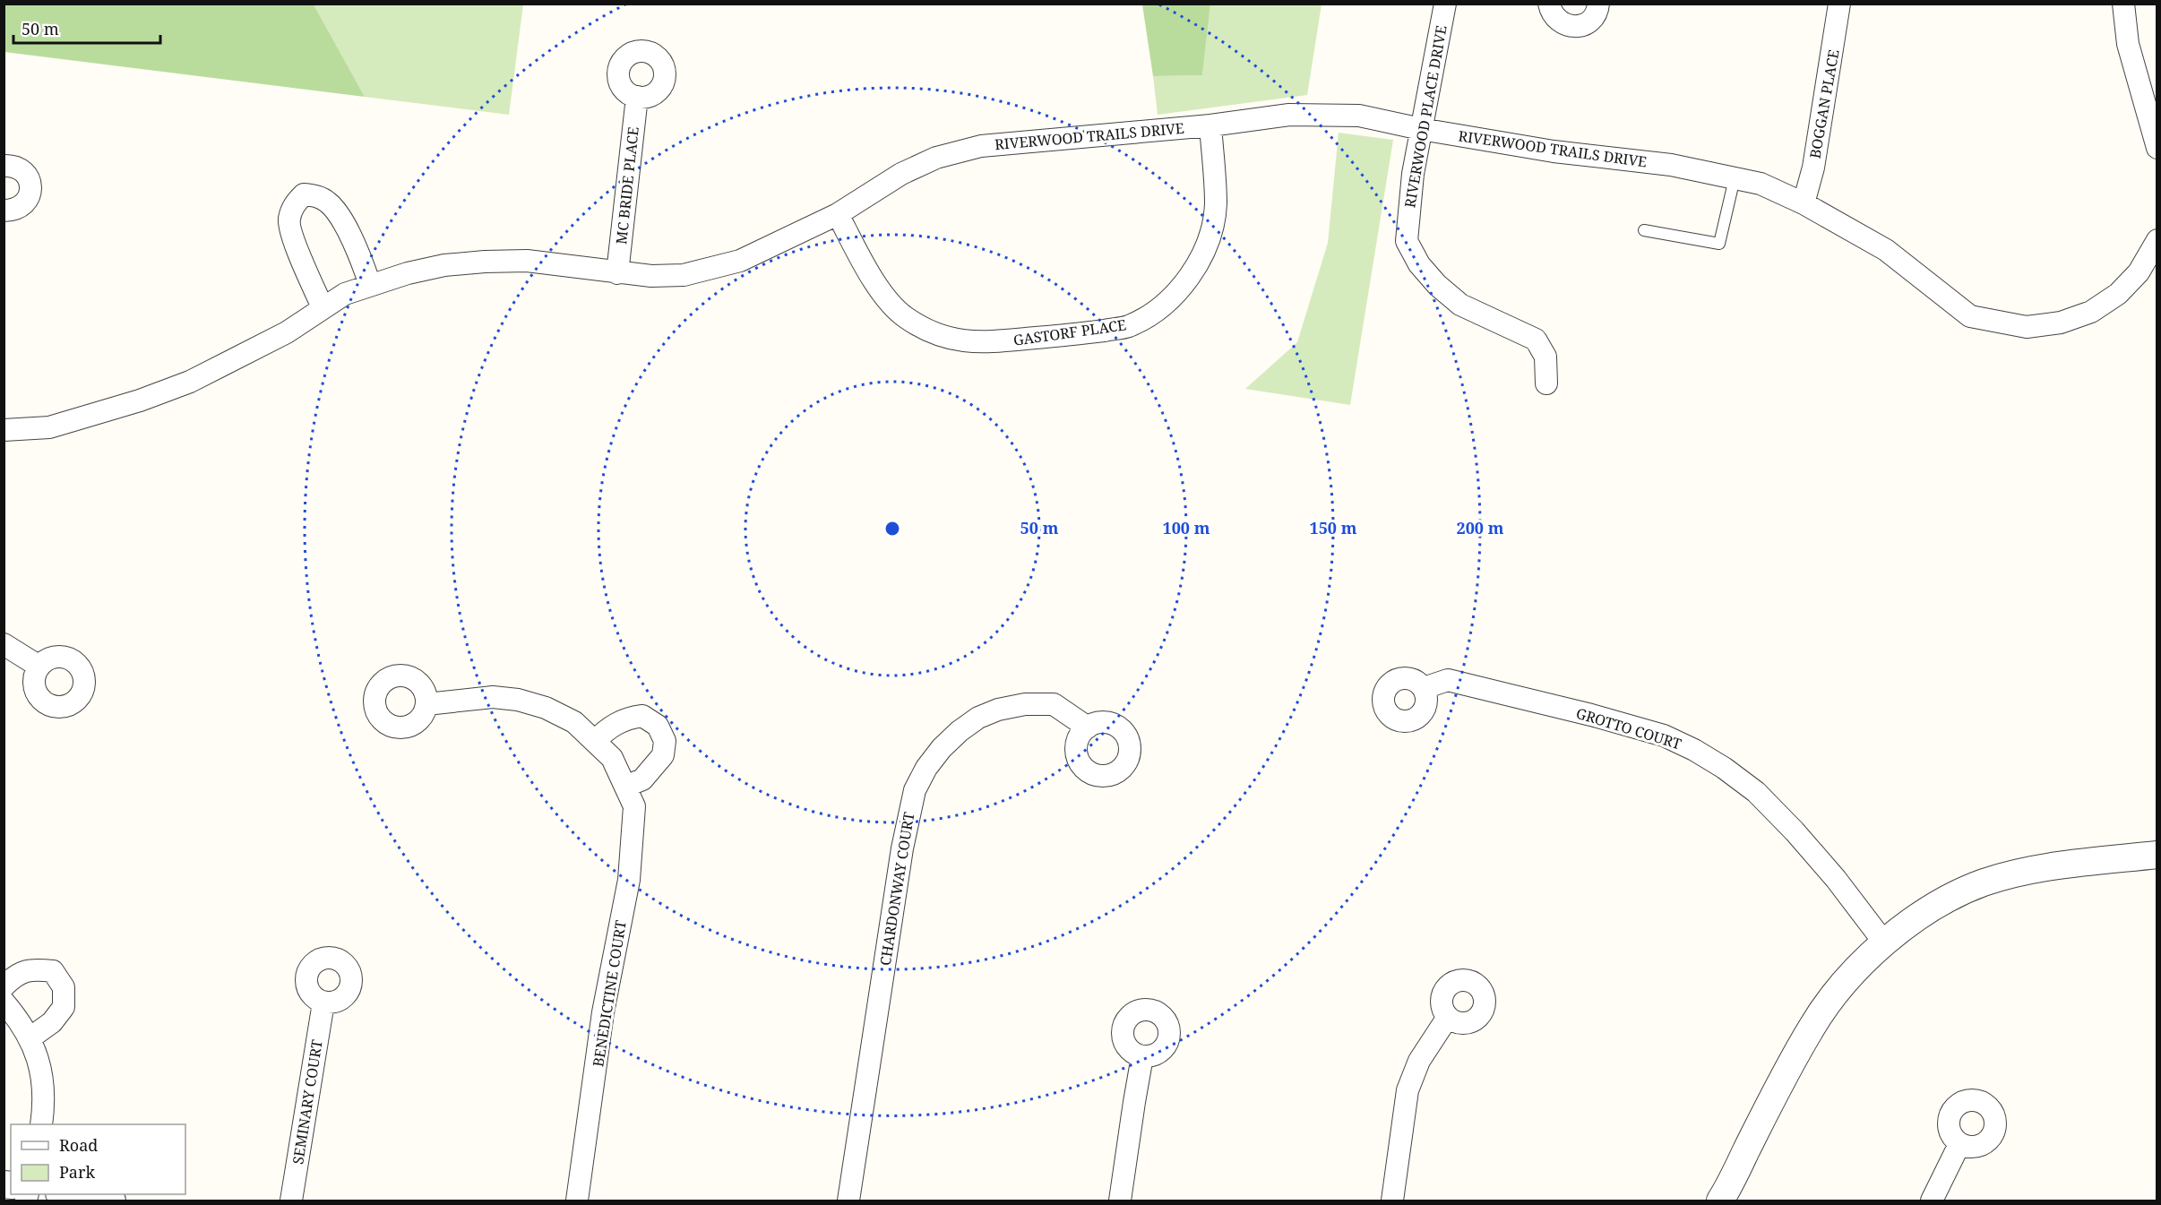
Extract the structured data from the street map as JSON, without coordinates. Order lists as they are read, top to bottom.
{
  "streets": {
    "street": [
      "BOGGAN PLACE",
      "RIVERWOOD PLACE DRIVE",
      "RIVERWOOD TRAILS DRIVE",
      "MC BRIDE PLACE",
      "GASTORF PLACE",
      "GROTTO COURT",
      "CHARDONWAY COURT",
      "BENEDICTINE COURT",
      "SEMINARY COURT"
    ]
  },
  "crossings": [
    ["BOGGAN PLACE", "RIVERWOOD TRAILS DRIVE"],
    ["RIVERWOOD PLACE DRIVE", "RIVERWOOD TRAILS DRIVE"],
    ["RIVERWOOD TRAILS DRIVE", "MC BRIDE PLACE"],
    ["RIVERWOOD TRAILS DRIVE", "GASTORF PLACE"]
  ],
  "legend": ["Road", "Park"],
  "scale_bar": "50 m",
  "rings": [
    "50 m",
    "100 m",
    "150 m",
    "200 m"
  ]
}
